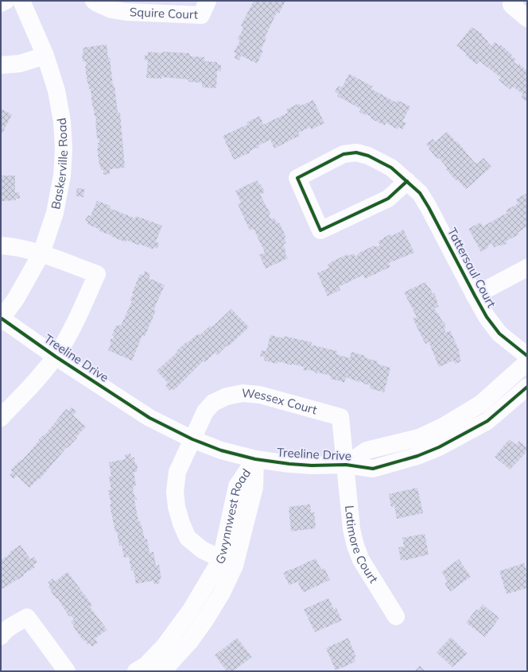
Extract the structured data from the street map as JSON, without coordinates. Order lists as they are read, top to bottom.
{
  "streets": {
    "street": [
      "Squire Court",
      "Baskerville Road",
      "Tattersaul Court",
      "Treeline Drive",
      "Wessex Court",
      "Gwynnwest Road",
      "Latimore Court"
    ]
  },
  "crossings": [
    ["Baskerville Road", "Treeline Drive"],
    ["Treeline Drive", "Wessex Court"],
    ["Treeline Drive", "Gwynnwest Road"],
    ["Treeline Drive", "Latimore Court"],
    ["Wessex Court", "Latimore Court"]
  ]
}
